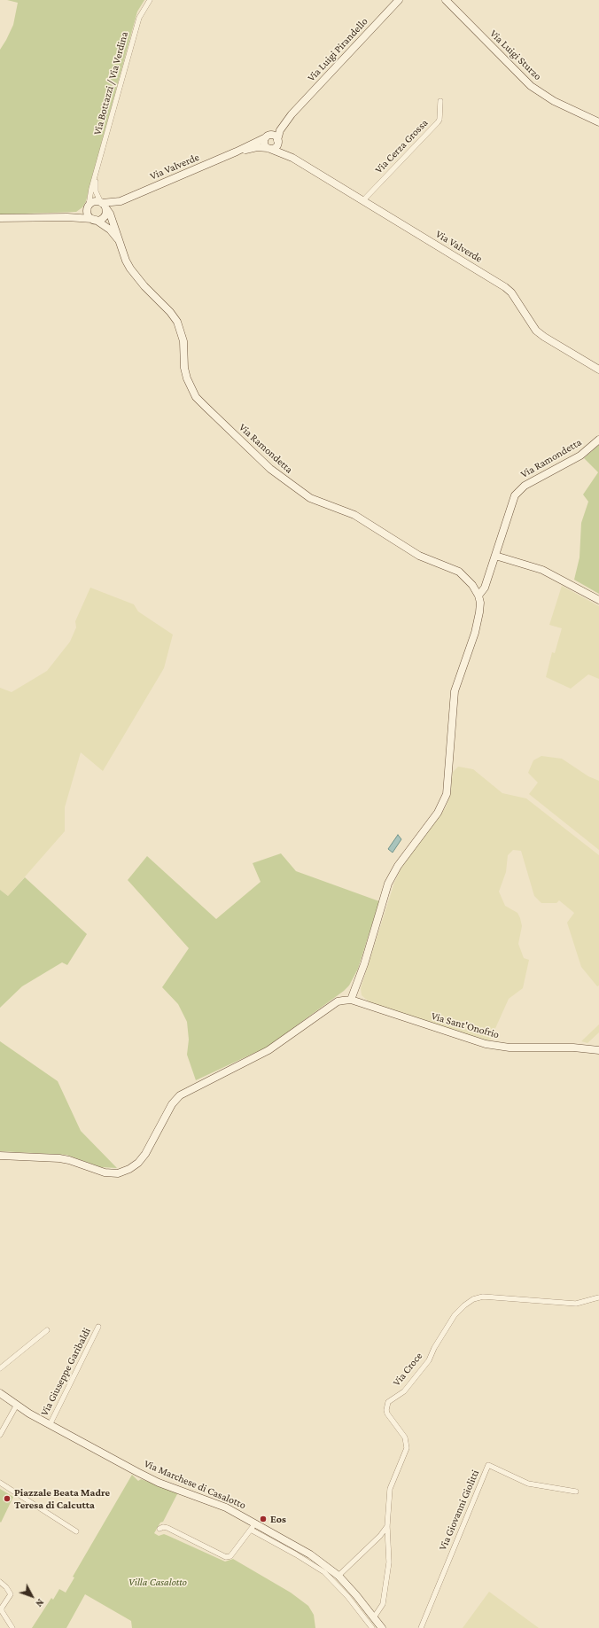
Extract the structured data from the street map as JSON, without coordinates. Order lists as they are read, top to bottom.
{
  "streets": {
    "street": [
      "Via Luigi Pirandello",
      "Via Luigi Sturzo",
      "Via Bottazzi / Via Verdina",
      "Via Cerza Grossa",
      "Via Valverde",
      "Via Ramondetta",
      "Via Sant'Onofrio",
      "Via Croce",
      "Via Giuseppe Garibaldi",
      "Via Marchese di Casalotto",
      "Via Giovanni Giolitti"
    ]
  },
  "crossings": [
    ["Via Cerza Grossa", "Via Valverde"],
    ["Via Valverde", "Via Ramondetta"],
    ["Via Croce", "Via Marchese di Casalotto"],
    ["Via Giuseppe Garibaldi", "Via Marchese di Casalotto"]
  ],
  "parks": ["Villa Casalotto"],
  "places": ["Piazzale Beata Madre Teresa di Calcutta", "Eos"],
  "north": "bottom right"
}
